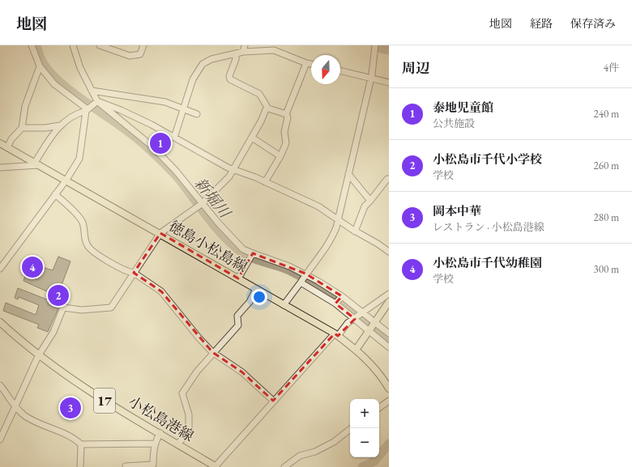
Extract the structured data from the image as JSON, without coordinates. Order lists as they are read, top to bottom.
{
  "streets": {
    "main road": ["徳島小松島線", "17", "小松島港線"]
  },
  "water": ["新堀川"],
  "north": "bottom",
  "page": {
    "header": "地図",
    "nav": ["地図", "経路", "保存済み"],
    "heading": ["周辺", "4件"],
    "list": [
      {
        "mark": "1",
        "name": "泰地児童館",
        "note": "公共施設",
        "value": "240 m"
      },
      {
        "mark": "2",
        "name": "小松島市千代小学校",
        "note": "学校",
        "value": "260 m"
      },
      {
        "mark": "3",
        "name": "岡本中華",
        "note": "レストラン · 小松島港線",
        "value": "280 m"
      },
      {
        "mark": "4",
        "name": "小松島市千代幼稚園",
        "note": "学校",
        "value": "300 m"
      }
    ],
    "pins": [
      "1",
      "4",
      "2",
      "3"
    ],
    "map_buttons": ["+", "−"]
  }
}
